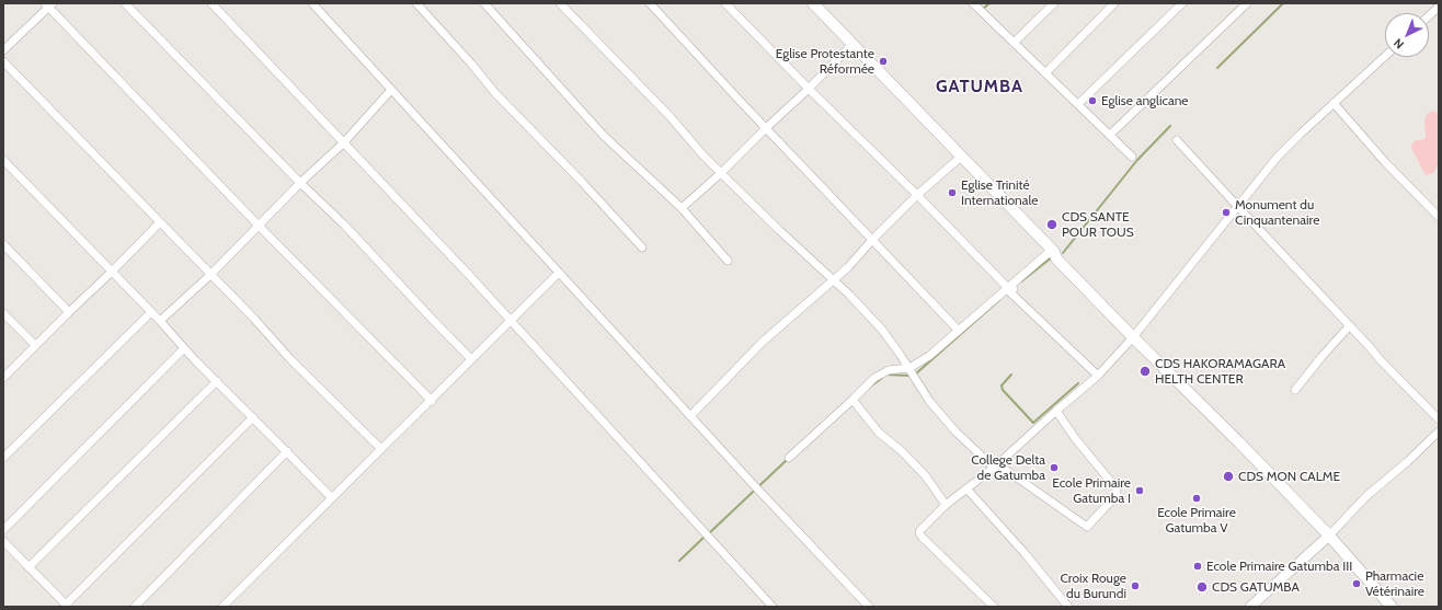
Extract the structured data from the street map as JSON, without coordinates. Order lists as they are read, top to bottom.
{
  "districts": ["GATUMBA"],
  "places": [
    "Eglise Protestante Réformée",
    "Eglise anglicane",
    "Eglise Trinité Internationale",
    "Monument du Cinquantenaire",
    "CDS SANTE POUR TOUS",
    "CDS HAKORAMAGARA HELTH CENTER",
    "College Delta de Gatumba",
    "CDS MON CALME",
    "Ecole Primaire Gatumba I",
    "Ecole Primaire Gatumba V",
    "Ecole Primaire Gatumba III",
    "Pharmacie Vétérinaire",
    "Croix Rouge du Burundi",
    "CDS GATUMBA"
  ],
  "north": "bottom left"
}
